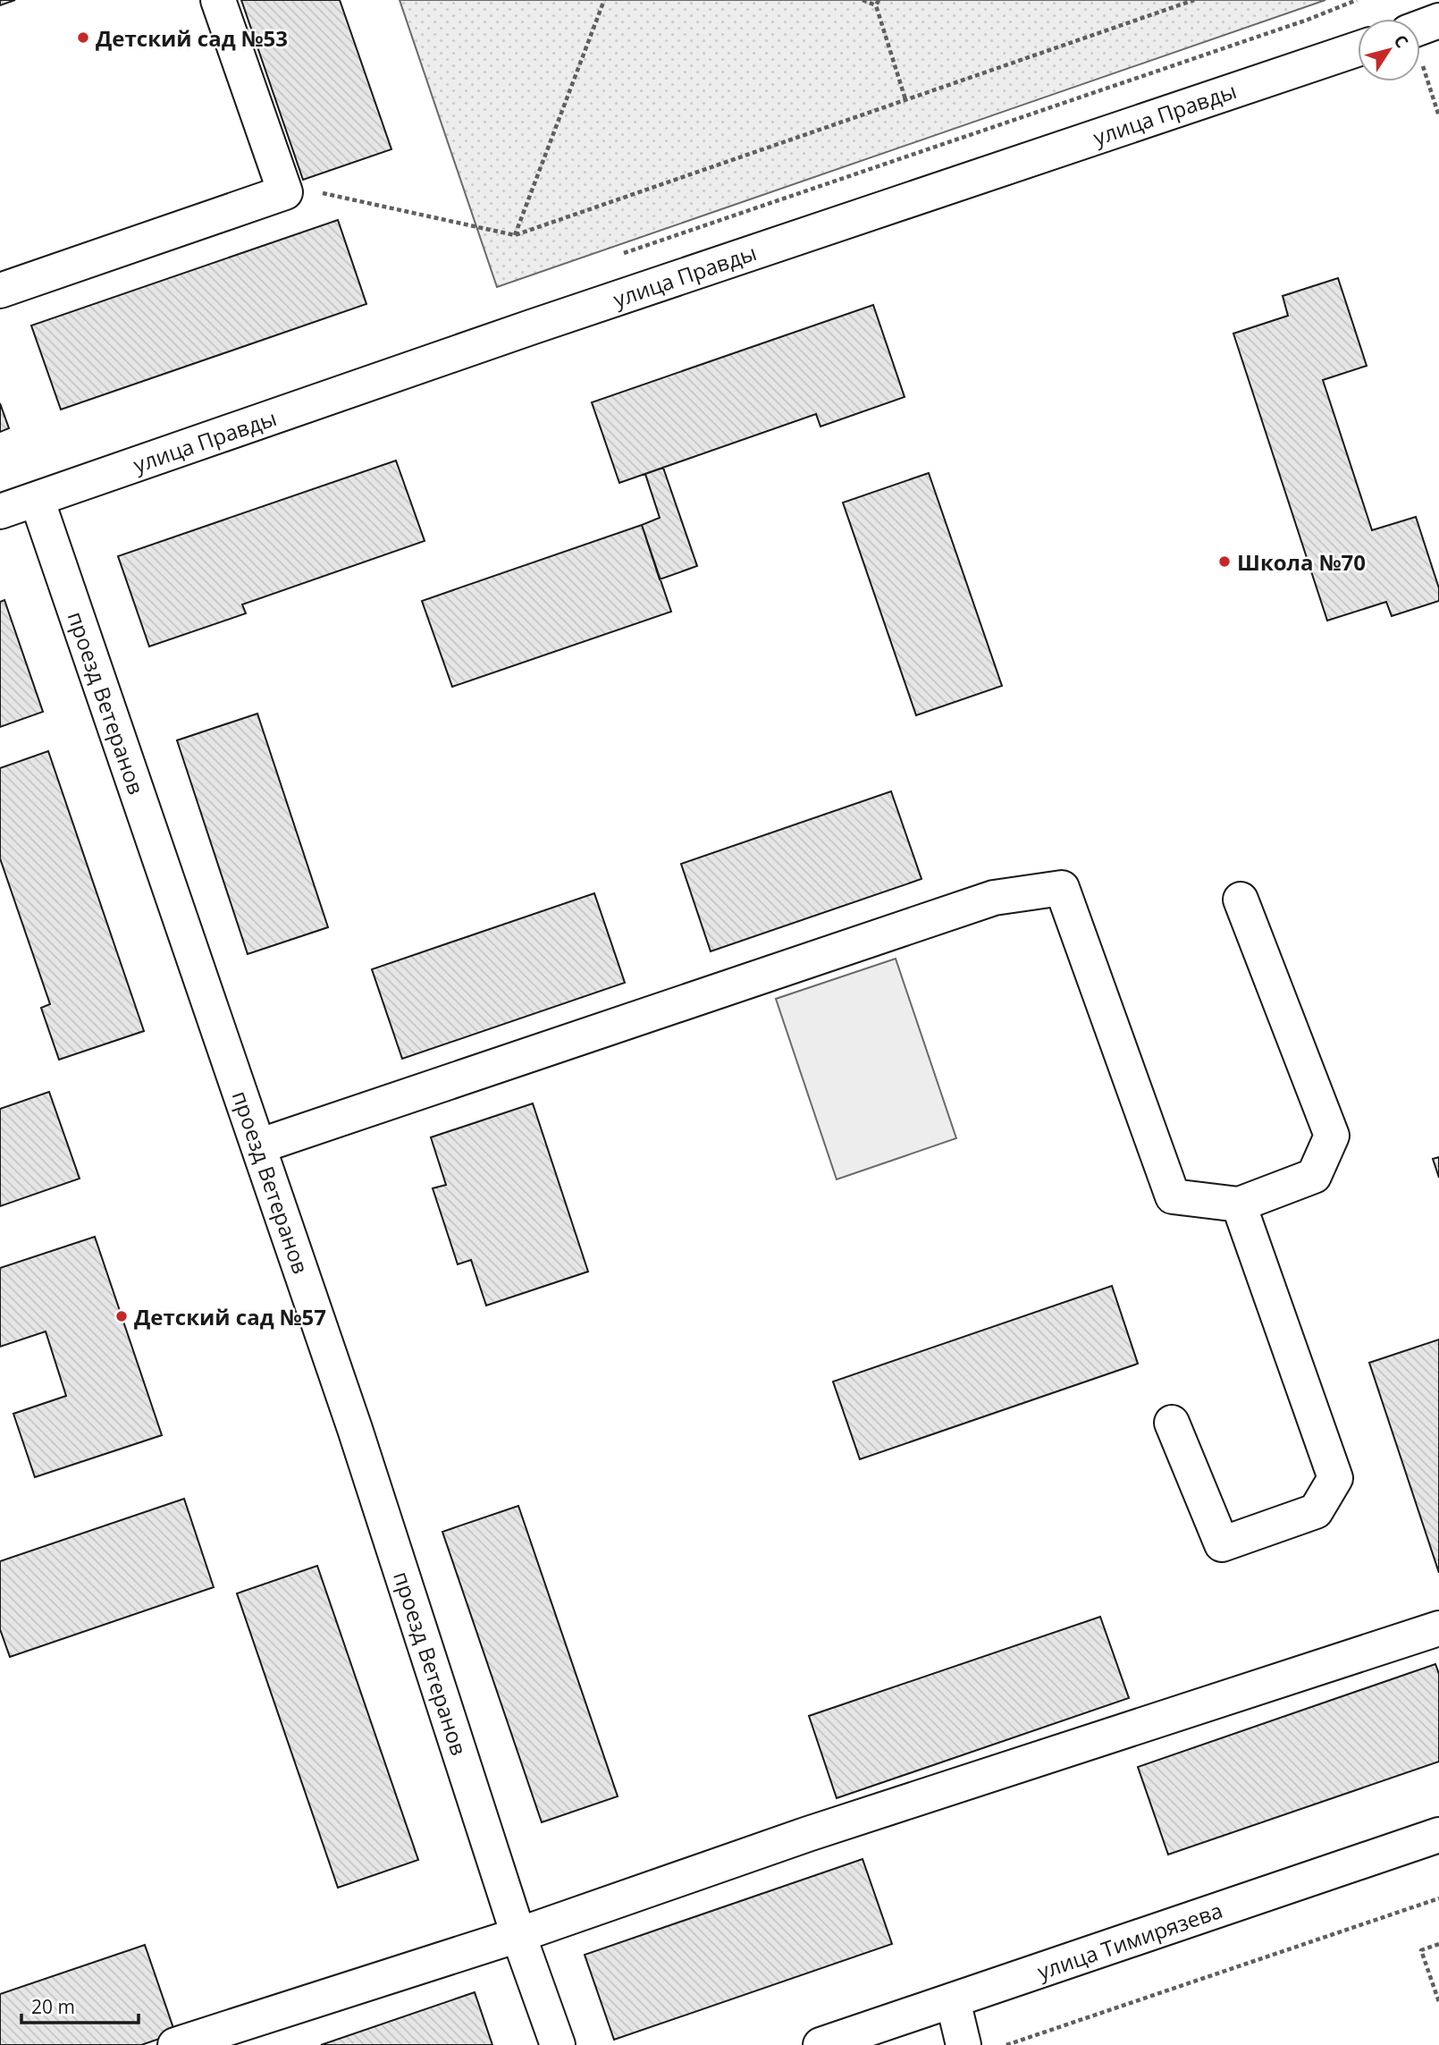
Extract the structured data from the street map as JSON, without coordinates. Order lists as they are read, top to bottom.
{
  "streets": {
    "street": ["улица Правды", "проезд Ветеранов", "улица Тимирязева"]
  },
  "crossings": [
    ["улица Правды", "проезд Ветеранов"]
  ],
  "places": ["Детский сад №53", "Школа №70", "Детский сад №57"],
  "scale_bar": "20 m",
  "north": "top right"
}
